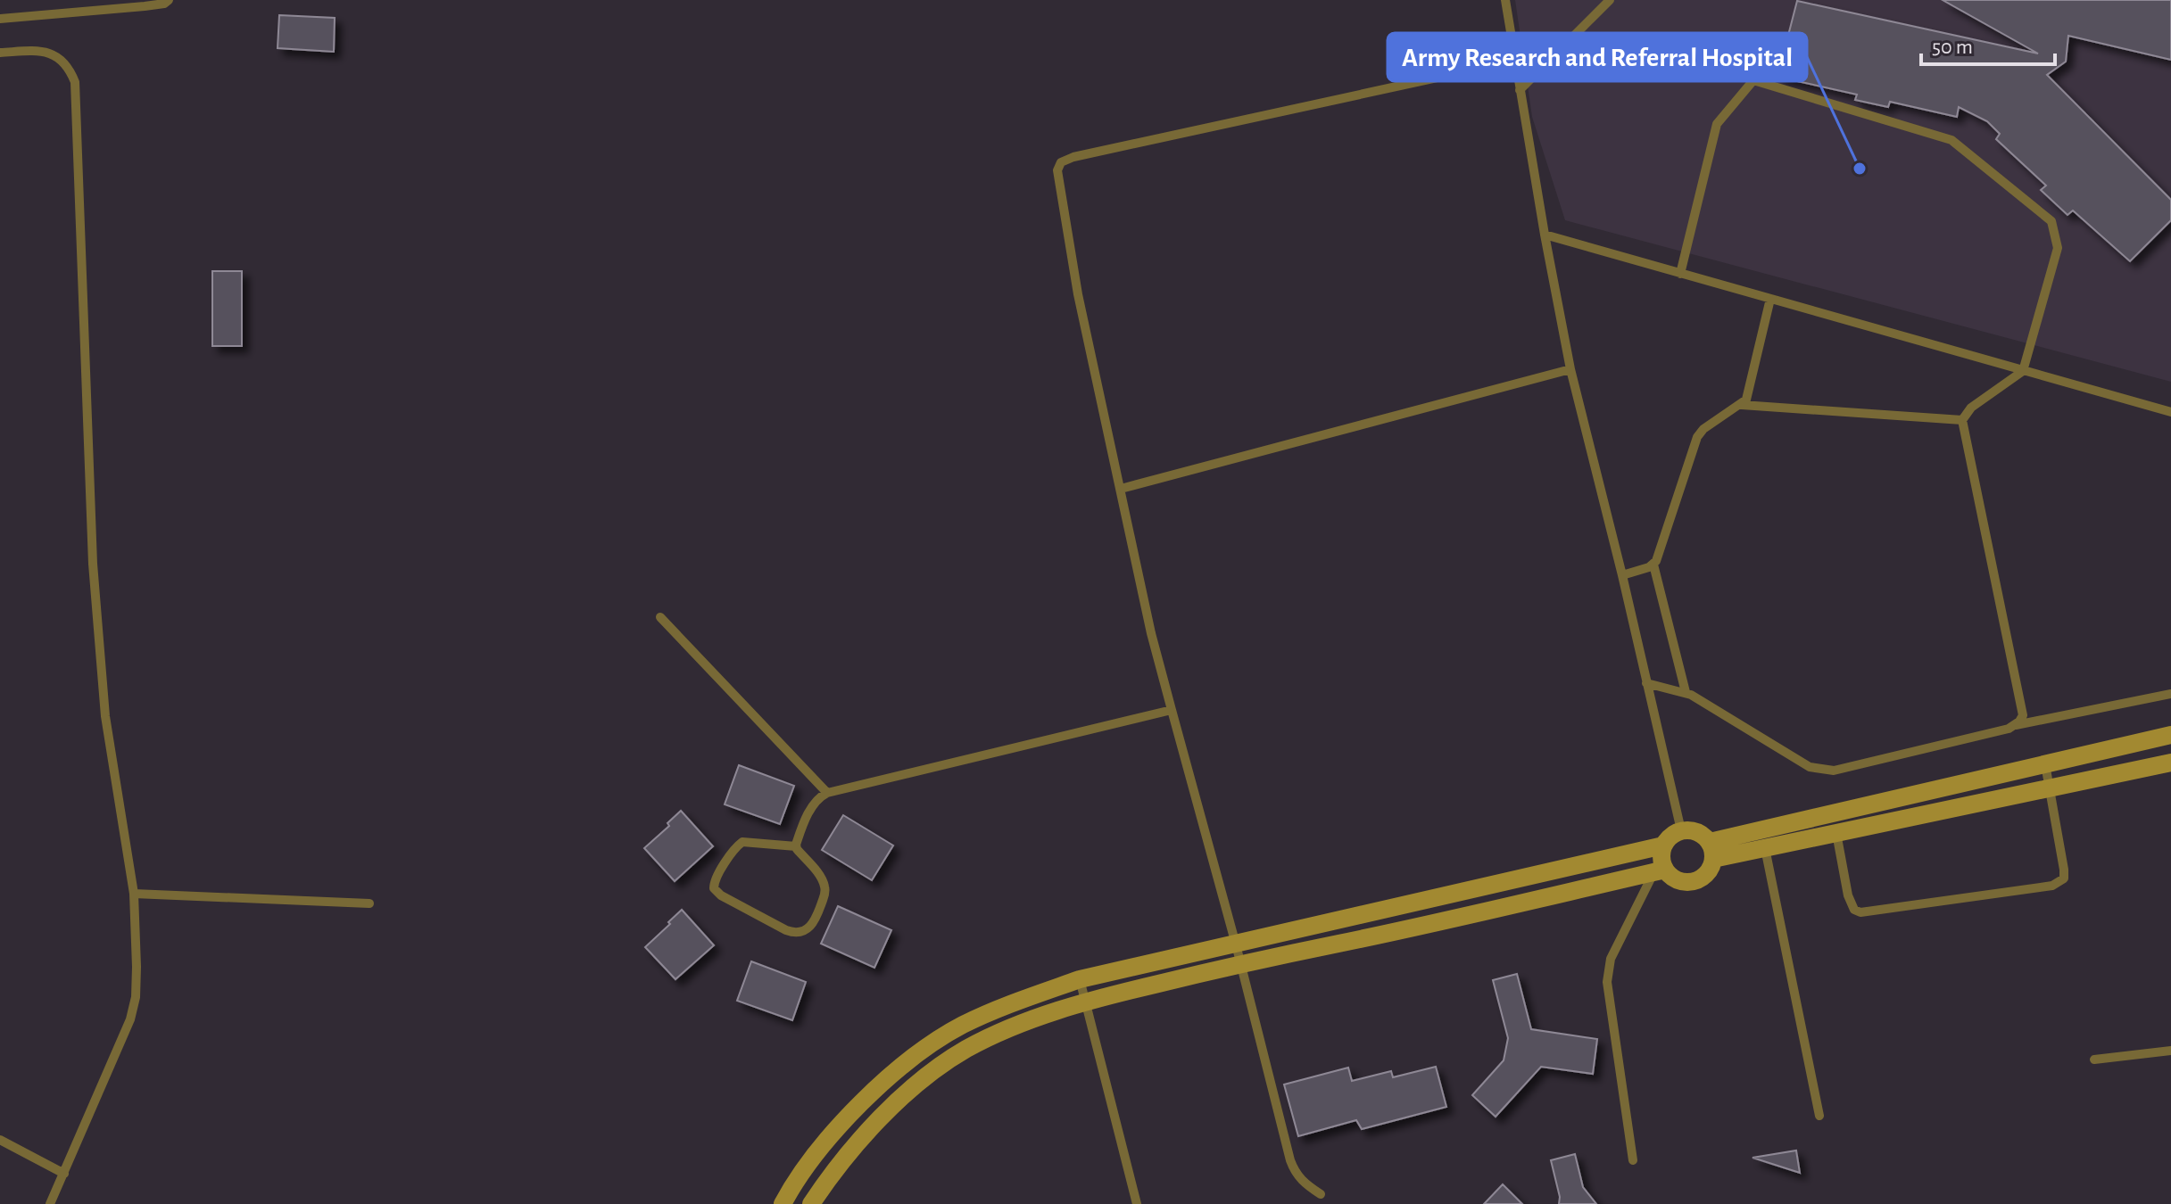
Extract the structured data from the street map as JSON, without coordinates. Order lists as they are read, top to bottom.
{
  "places": ["Army Research and Referral Hospital"],
  "scale_bar": "50 m"
}
